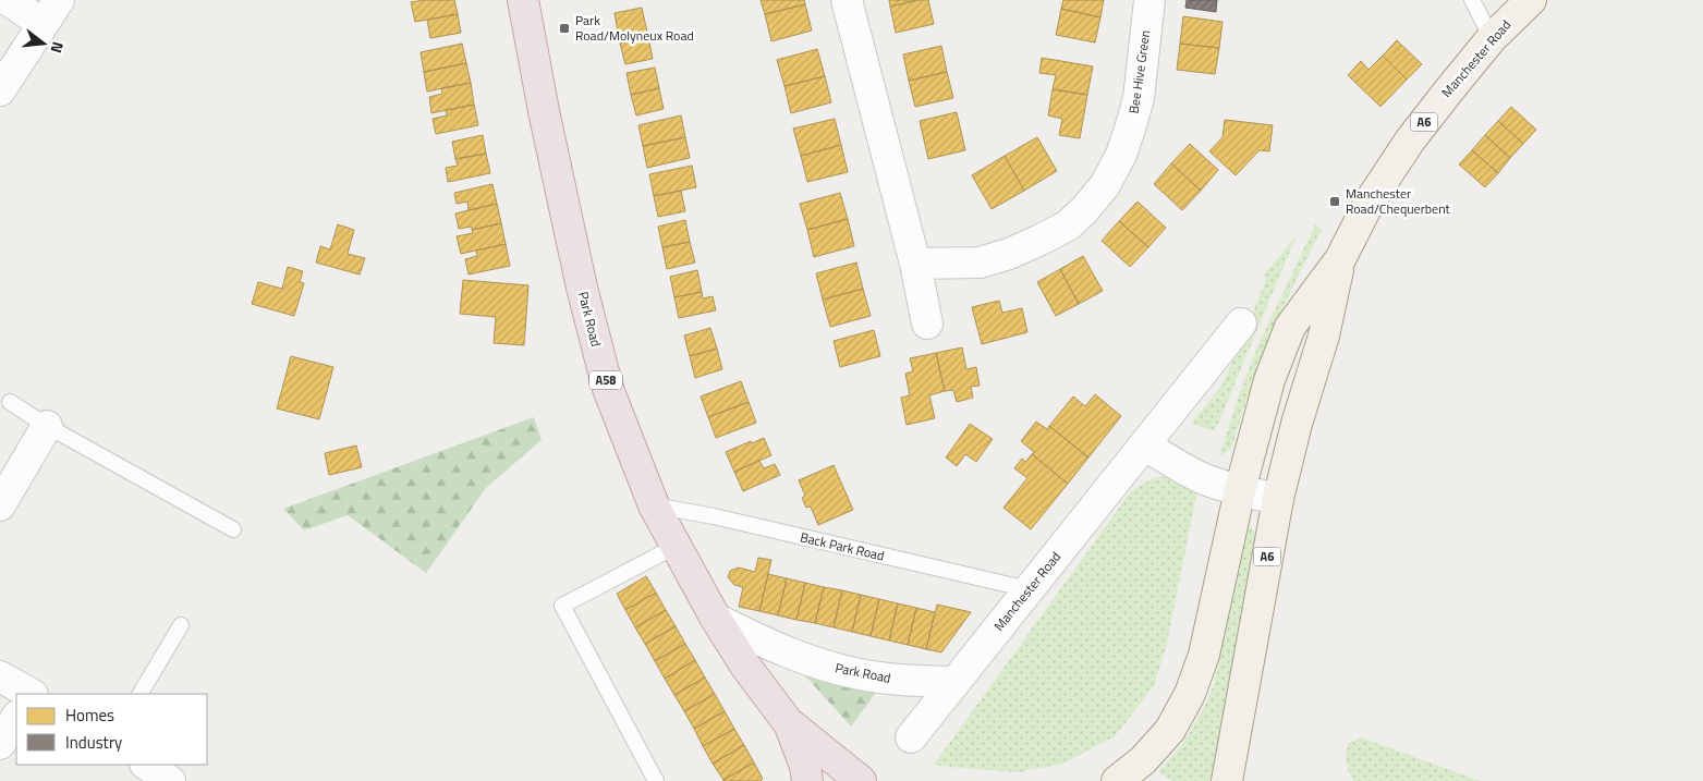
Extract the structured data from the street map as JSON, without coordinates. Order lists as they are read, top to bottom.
{
  "streets": {
    "highway": ["Park Road", "A58"],
    "main road": ["Manchester Road", "A6"],
    "street": ["Bee Hive Green"],
    "lane": ["Back Park Road"]
  },
  "crossings": [
    ["Manchester Road", "Park Road"],
    ["Manchester Road", "Back Park Road"],
    ["Park Road", "Back Park Road"]
  ],
  "places": {
    "transit": ["Park Road/Molyneux Road", "Manchester Road/Chequerbent"]
  },
  "legend": ["Homes", "Industry"],
  "north": "right"
}
